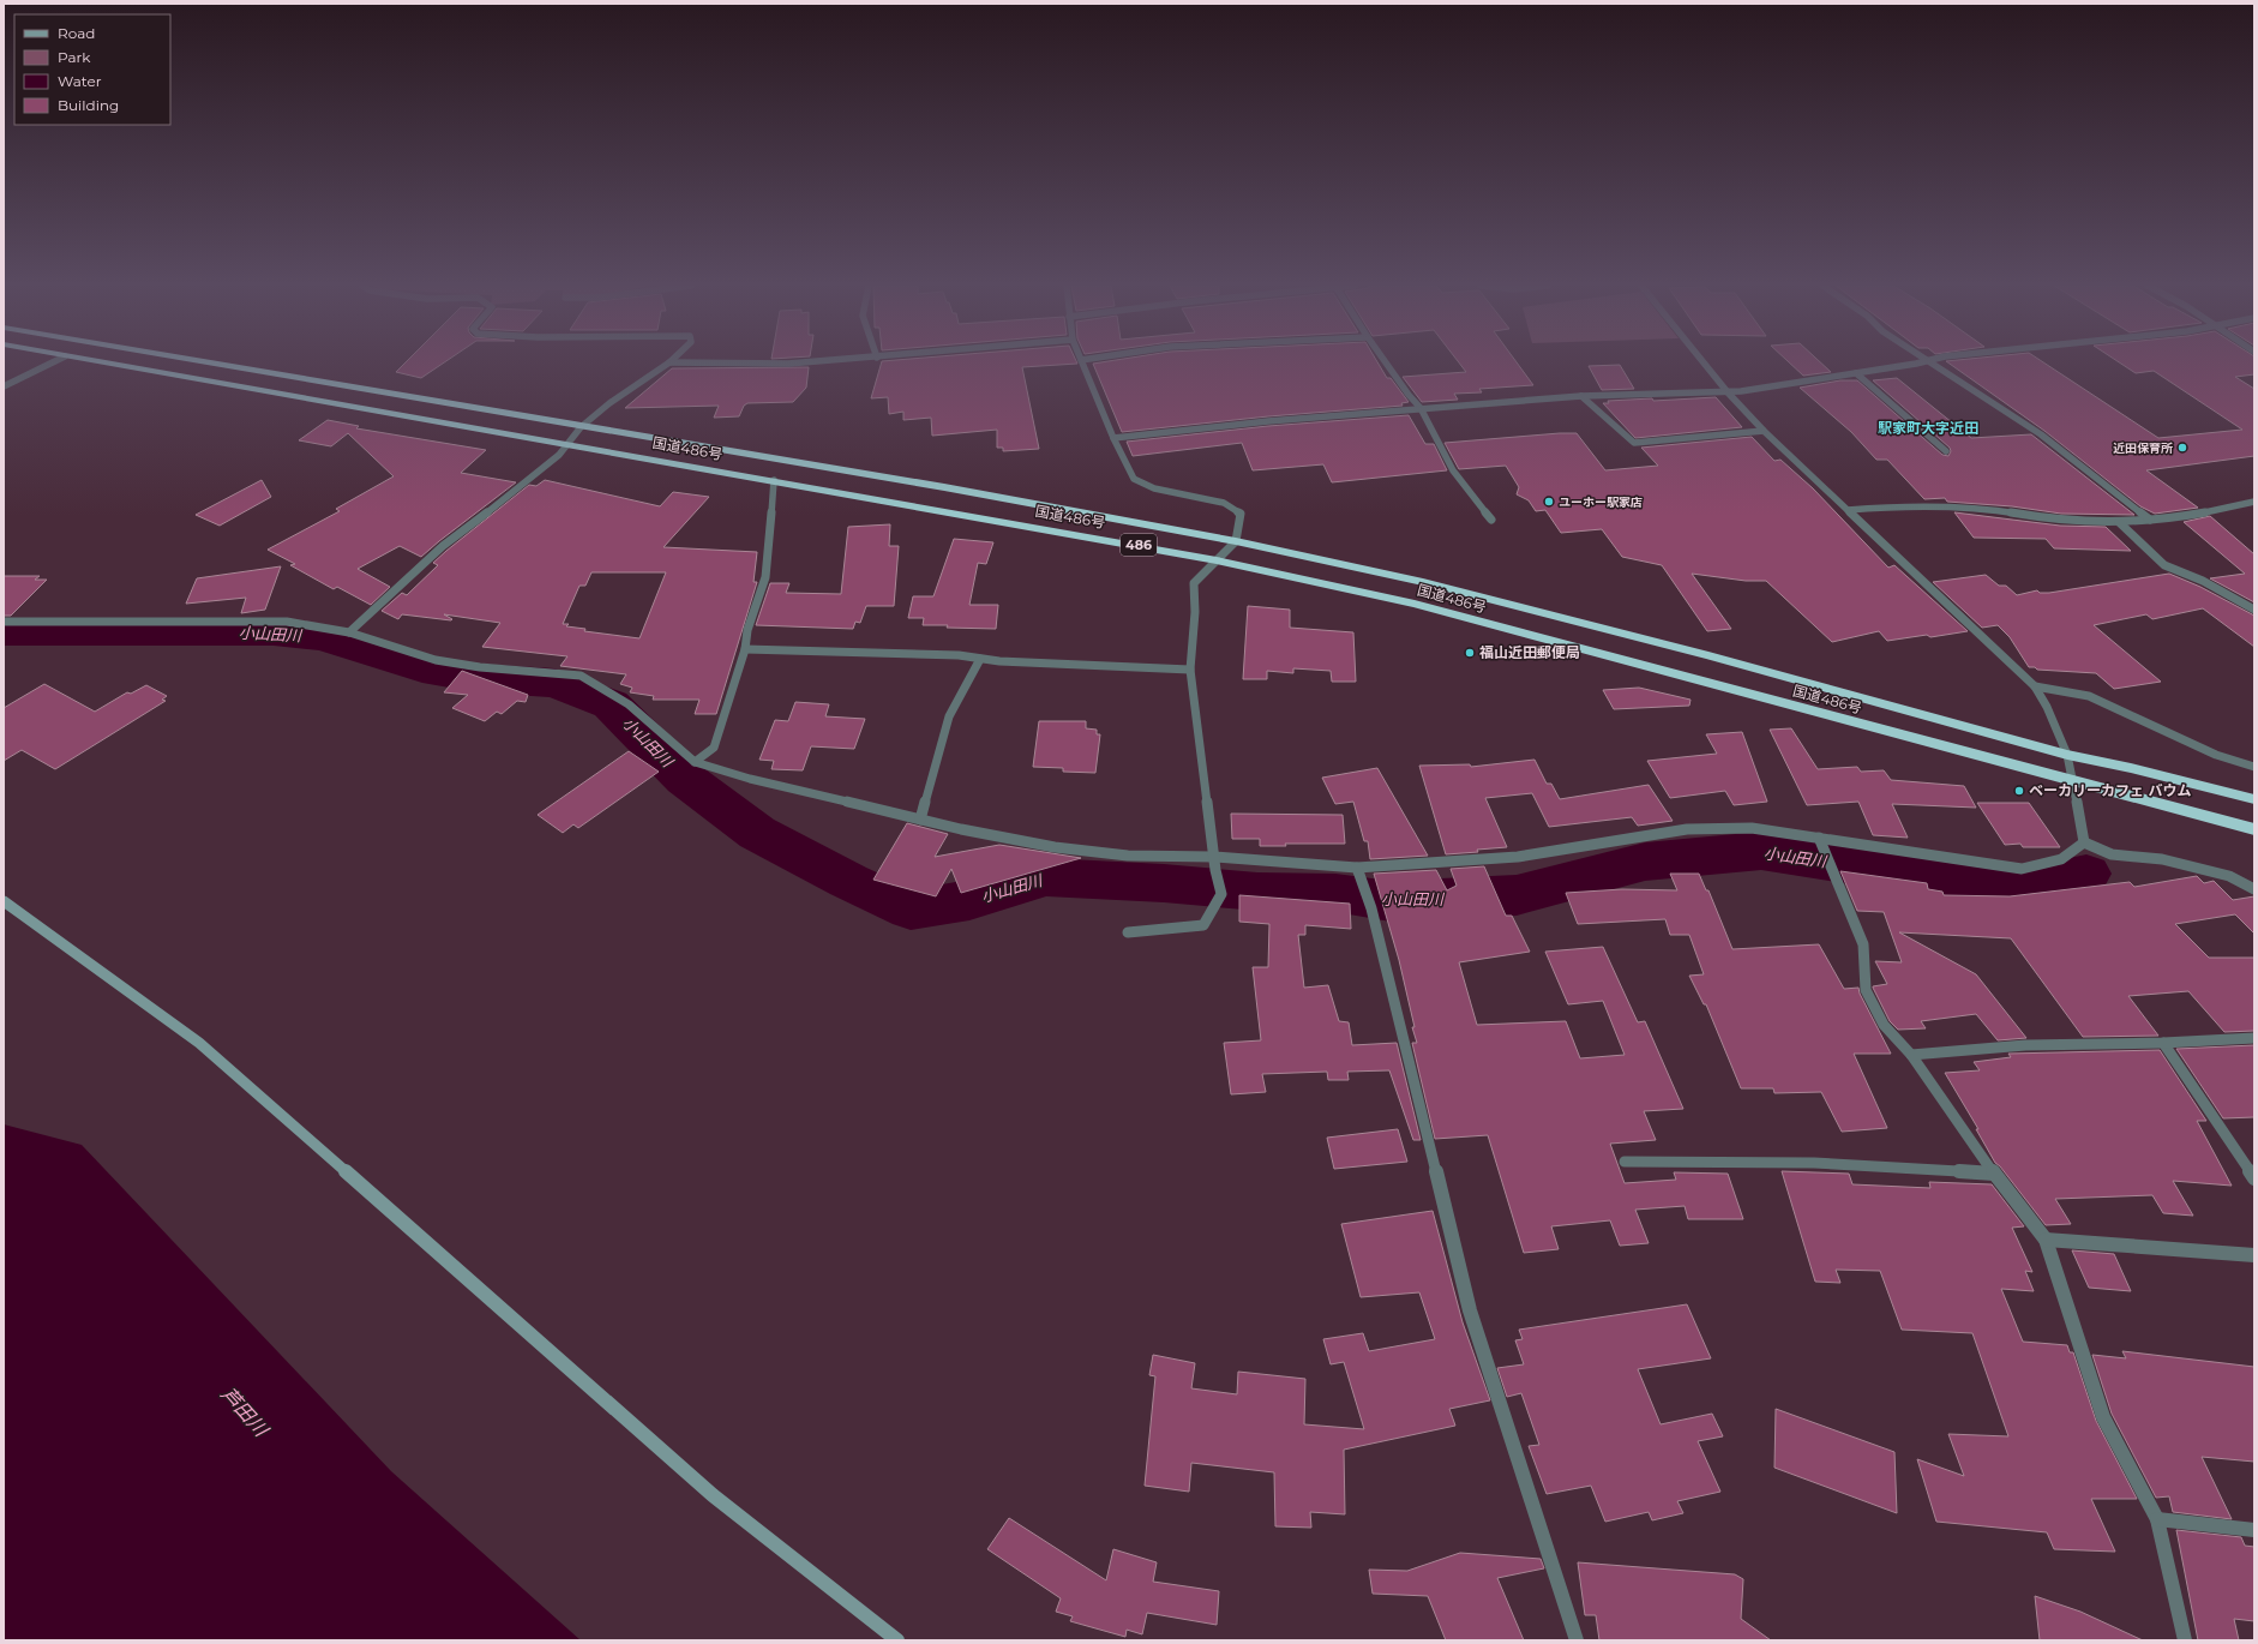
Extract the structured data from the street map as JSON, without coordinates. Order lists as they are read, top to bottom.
{
  "streets": {
    "highway": ["国道486号", "486"]
  },
  "districts": ["駅家町大字近田"],
  "water": ["小山田川", "芦田川"],
  "places": [
    "近田保育所",
    "ユーホー駅家店",
    "福山近田郵便局",
    "ベーカリーカフェ バウム"
  ],
  "legend": [
    "Road",
    "Park",
    "Water",
    "Building"
  ]
}
